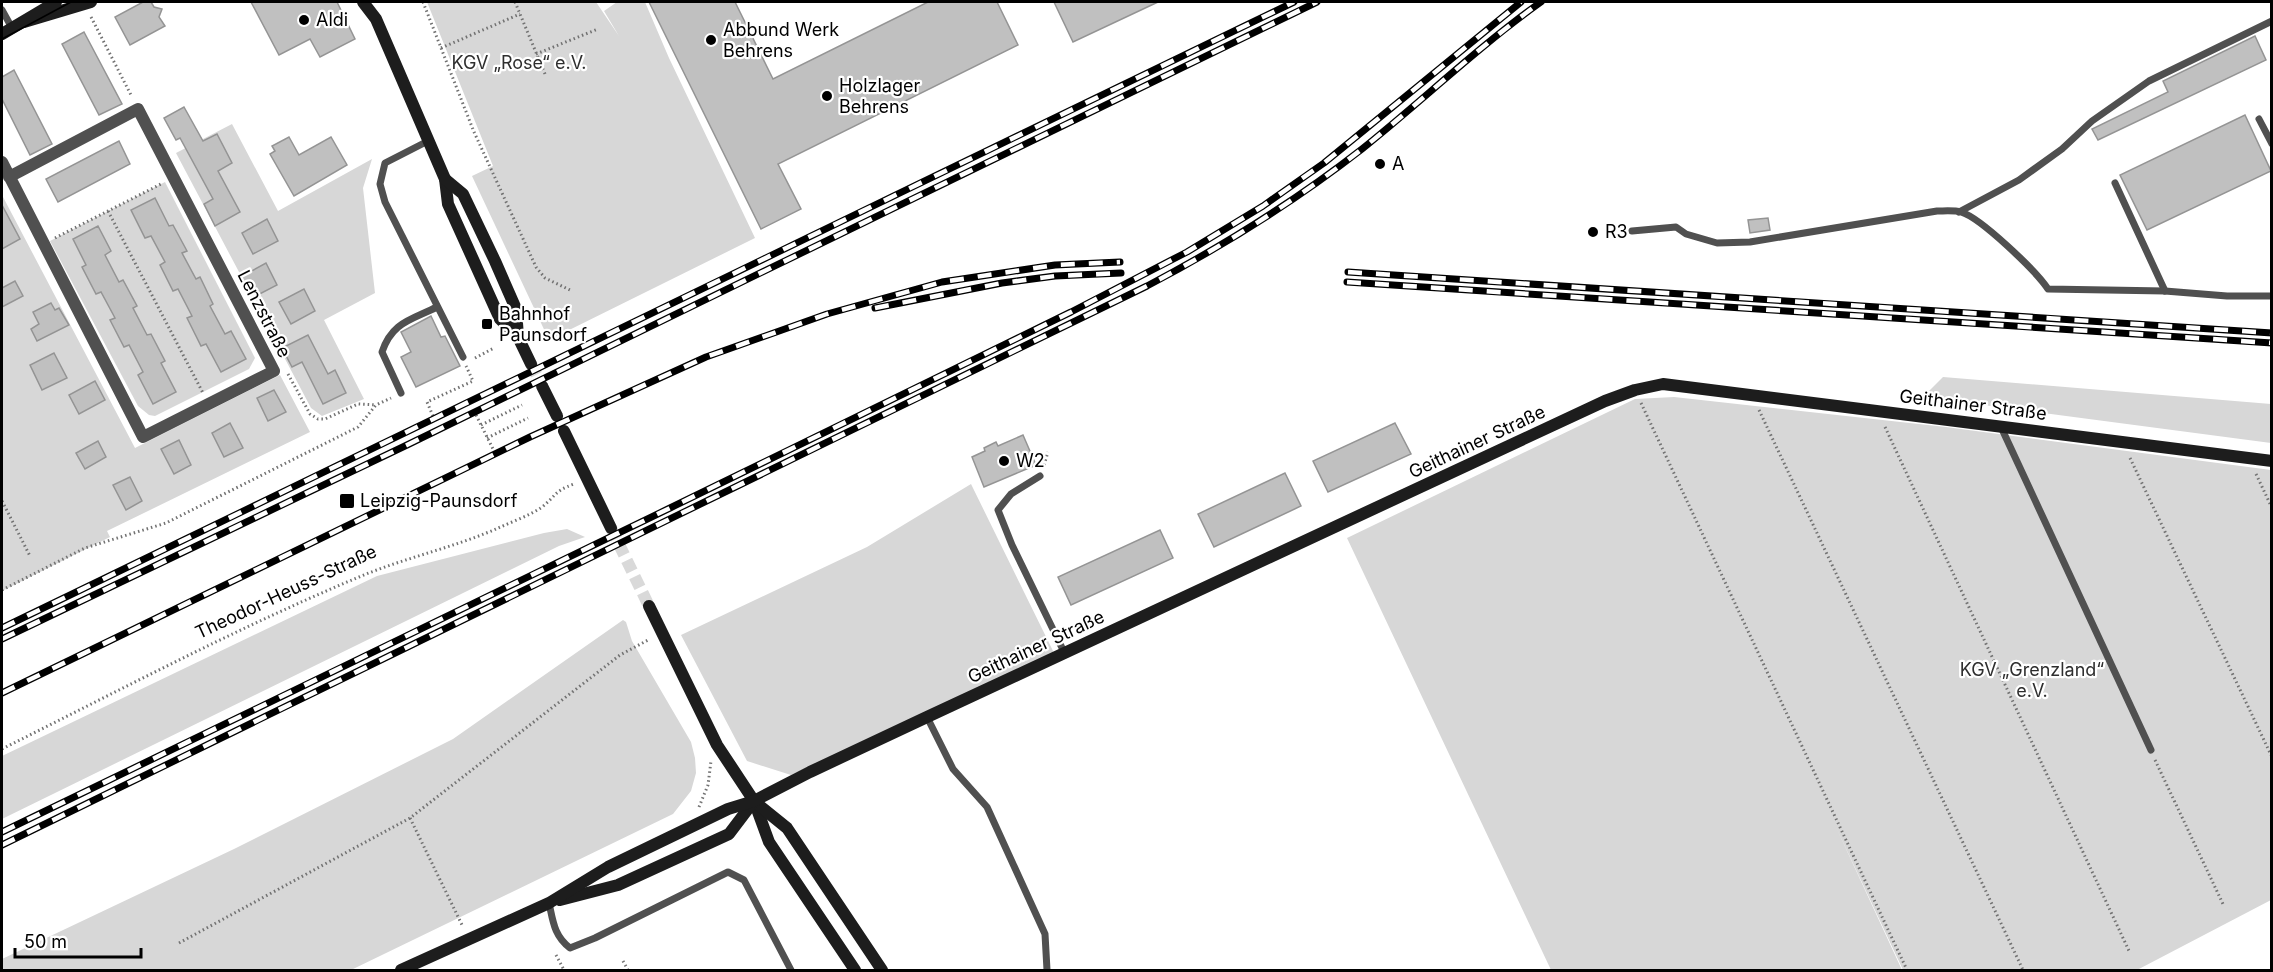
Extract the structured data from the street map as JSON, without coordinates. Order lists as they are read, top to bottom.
{
  "streets": {
    "street": ["Lenzstraße", "Geithainer Straße"],
    "path": ["Theodor-Heuss-Straße"]
  },
  "parks": ["KGV „Rose“ e.V.", "KGV „Grenzland“ e.V."],
  "places": {
    "other": [
      "Aldi",
      "Abbund Werk Behrens",
      "Holzlager Behrens",
      "A",
      "R3",
      "W2"
    ],
    "transit": ["Bahnhof Paunsdorf", "Leipzig-Paunsdorf"]
  },
  "scale_bar": "50 m"
}
